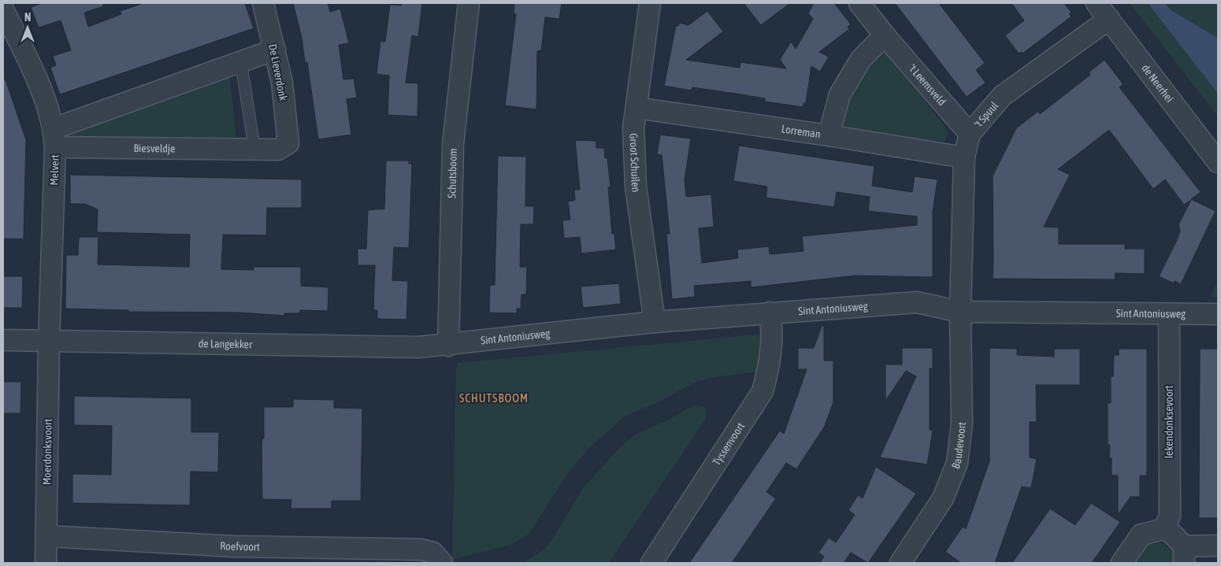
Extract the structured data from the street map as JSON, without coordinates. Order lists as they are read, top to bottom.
{
  "streets": {
    "street": [
      "De Lieverdonk",
      "de Neerhei",
      "'t Leemsveld",
      "'t Spuul",
      "Lorreman",
      "Biesveldje",
      "Groot Schuilen",
      "Melvert",
      "Schutsboom",
      "Sint Antoniusweg",
      "de Langekker",
      "Iekendonksevoort",
      "Tyssenvoort",
      "Baudevoort",
      "Moerdonksvoort",
      "Roefvoort"
    ]
  },
  "crossings": [
    ["De Lieverdonk", "Biesveldje"],
    ["de Neerhei", "'t Spuul"],
    ["'t Leemsveld", "'t Spuul"],
    ["'t Spuul", "Lorreman"],
    ["'t Spuul", "Sint Antoniusweg"],
    ["'t Spuul", "Baudevoort"],
    ["Lorreman", "Groot Schuilen"],
    ["Biesveldje", "Melvert"],
    ["Groot Schuilen", "Sint Antoniusweg"],
    ["Melvert", "de Langekker"],
    ["Melvert", "Moerdonksvoort"],
    ["Schutsboom", "Sint Antoniusweg"],
    ["Schutsboom", "de Langekker"],
    ["Sint Antoniusweg", "de Langekker"],
    ["Sint Antoniusweg", "Iekendonksevoort"],
    ["Sint Antoniusweg", "Tyssenvoort"],
    ["Sint Antoniusweg", "Baudevoort"],
    ["de Langekker", "Moerdonksvoort"],
    ["Moerdonksvoort", "Roefvoort"]
  ],
  "districts": ["SCHUTSBOOM"],
  "north": "top"
}
